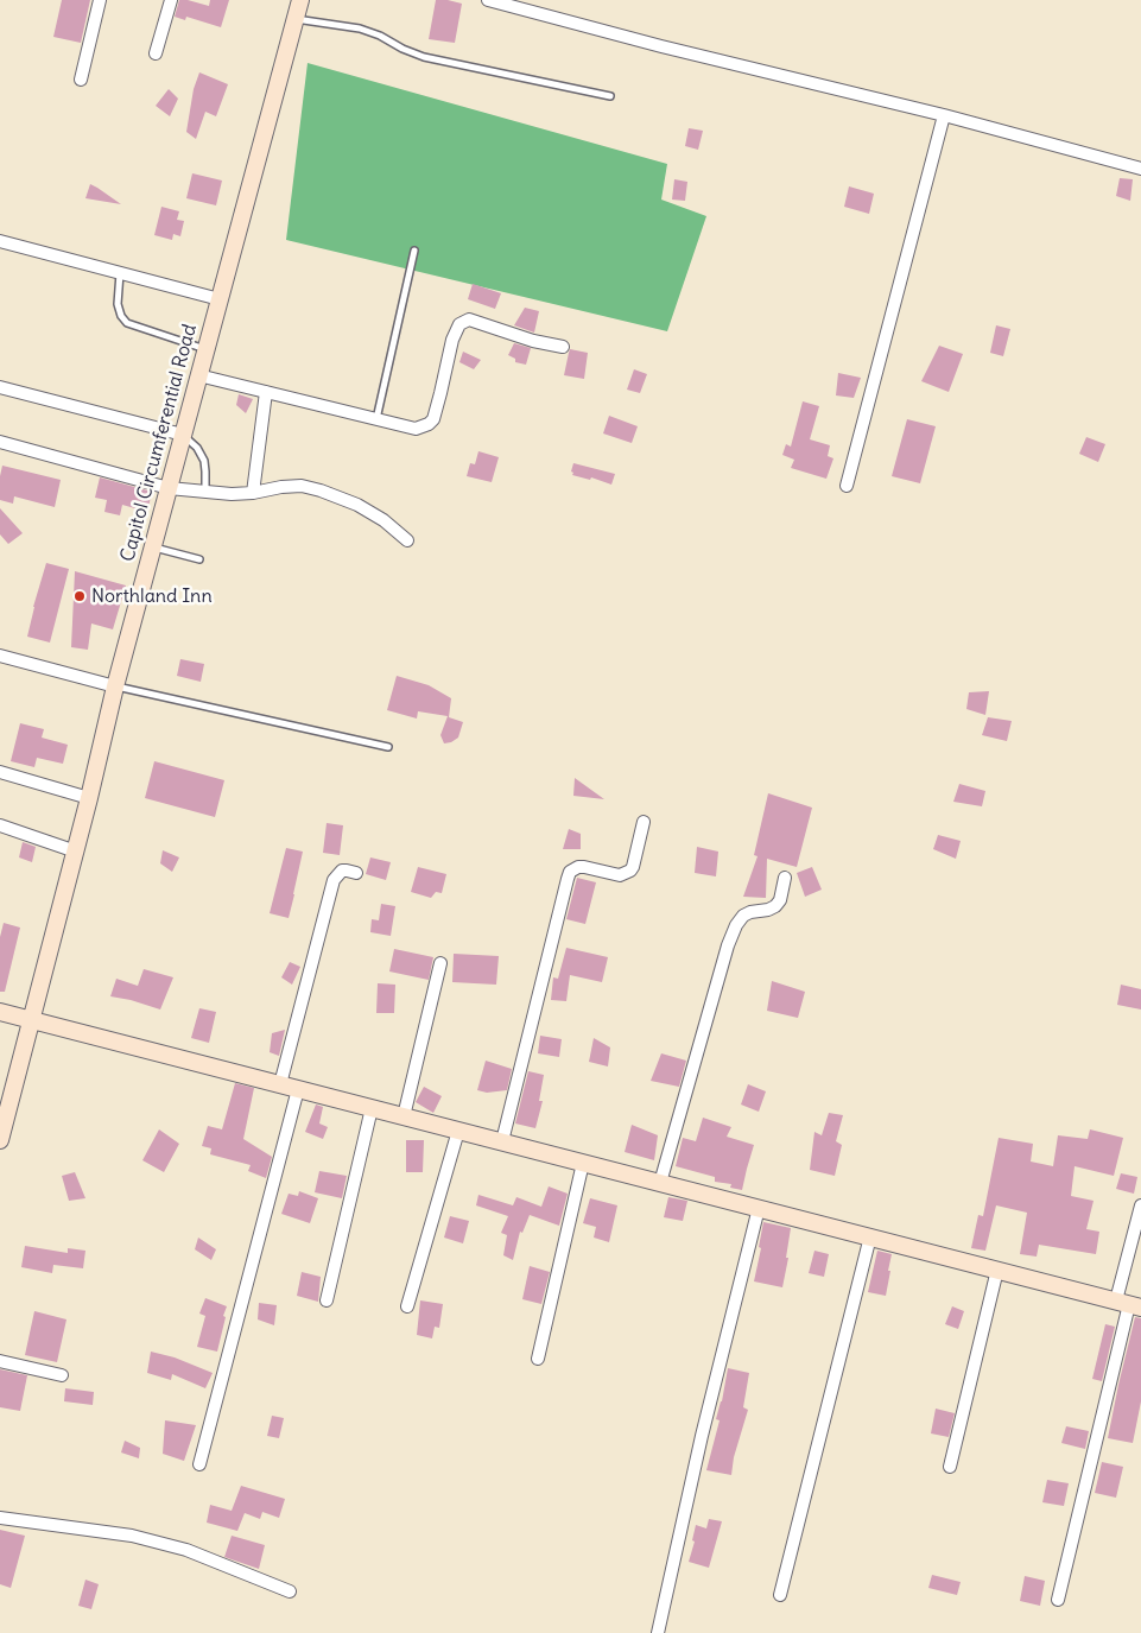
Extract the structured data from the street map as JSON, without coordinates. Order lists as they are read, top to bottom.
{
  "streets": {
    "main road": ["Capitol Circumferential Road"]
  },
  "places": ["Northland Inn"]
}
